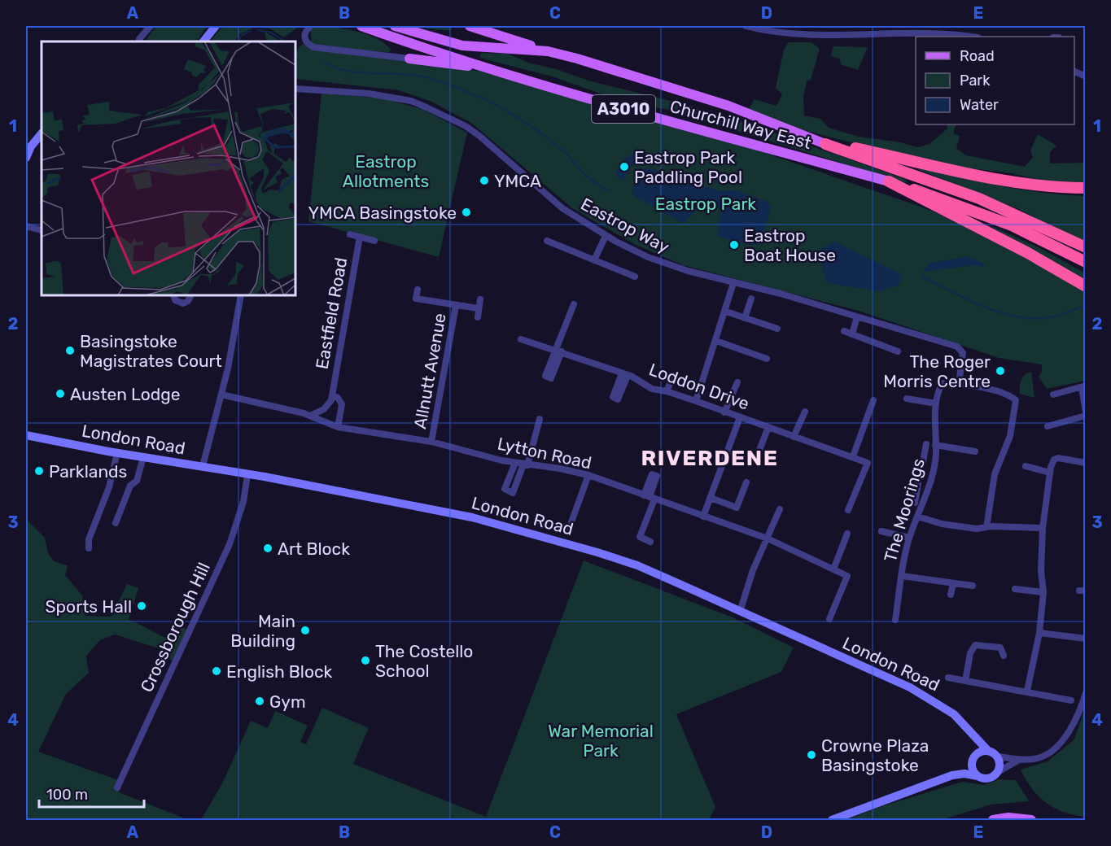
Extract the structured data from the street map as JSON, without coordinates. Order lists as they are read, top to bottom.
{
  "streets": {
    "main road": ["A3010", "Churchill Way East"],
    "street": [
      "Eastrop Way",
      "Eastfield Road",
      "Allnutt Avenue",
      "Loddon Drive",
      "London Road",
      "Lytton Road",
      "The Moorings",
      "Crossborough Hill"
    ]
  },
  "crossings": [
    ["Eastrop Way", "The Moorings"],
    ["Eastfield Road", "Lytton Road"],
    ["Allnutt Avenue", "Lytton Road"],
    ["London Road", "Crossborough Hill"]
  ],
  "districts": ["RIVERDENE"],
  "parks": ["Eastrop Allotments", "Eastrop Park", "War Memorial Park"],
  "places": [
    "Eastrop Park Paddling Pool",
    "YMCA",
    "YMCA Basingstoke",
    "Eastrop Boat House",
    "Basingstoke Magistrates Court",
    "The Roger Morris Centre",
    "Austen Lodge",
    "Parklands",
    "Art Block",
    "Sports Hall",
    "Main Building",
    "The Costello School",
    "English Block",
    "Gym",
    "Crowne Plaza Basingstoke"
  ],
  "legend": ["Road", "Park", "Water"],
  "scale_bar": "100 m",
  "grid": {
    "columns": [
      "A",
      "B",
      "C",
      "D",
      "E"
    ],
    "rows": [
      "1",
      "2",
      "3",
      "4"
    ]
  }
}
